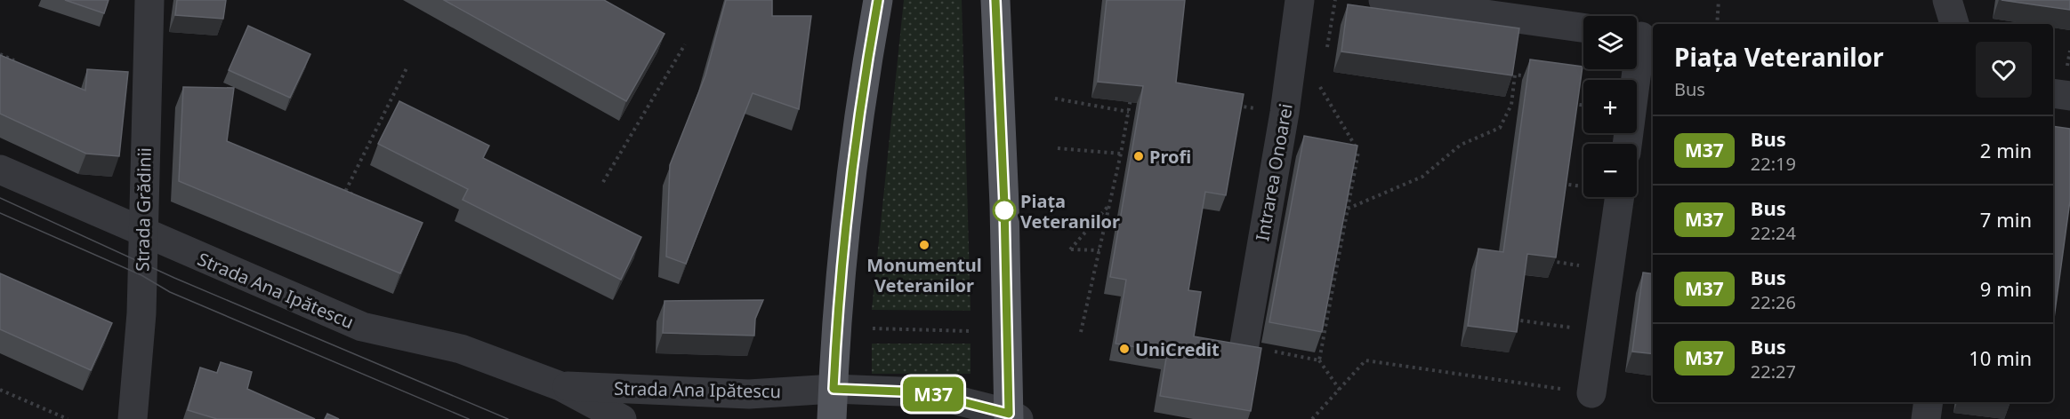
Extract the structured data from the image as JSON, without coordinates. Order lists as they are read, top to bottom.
{
  "streets": {
    "street": ["Intrarea Onoarei", "Strada Grădinii", "Strada Ana Ipătescu"]
  },
  "crossings": [
    ["Strada Grădinii", "Strada Ana Ipătescu"]
  ],
  "places": [
    "Profi",
    "Piața Veteranilor",
    "Monumentul Veteranilor",
    "UniCredit"
  ],
  "lines": ["bus line M37"],
  "page": {
    "on_map": "M37",
    "map_buttons": ["+", "−"],
    "heading": ["Piața Veteranilor", "Bus"],
    "list": [
      {
        "mark": "M37",
        "name": "Bus",
        "note": "22:19",
        "value": "2 min"
      },
      {
        "mark": "M37",
        "name": "Bus",
        "note": "22:24",
        "value": "7 min"
      },
      {
        "mark": "M37",
        "name": "Bus",
        "note": "22:26",
        "value": "9 min"
      },
      {
        "mark": "M37",
        "name": "Bus",
        "note": "22:27",
        "value": "10 min"
      }
    ]
  }
}
